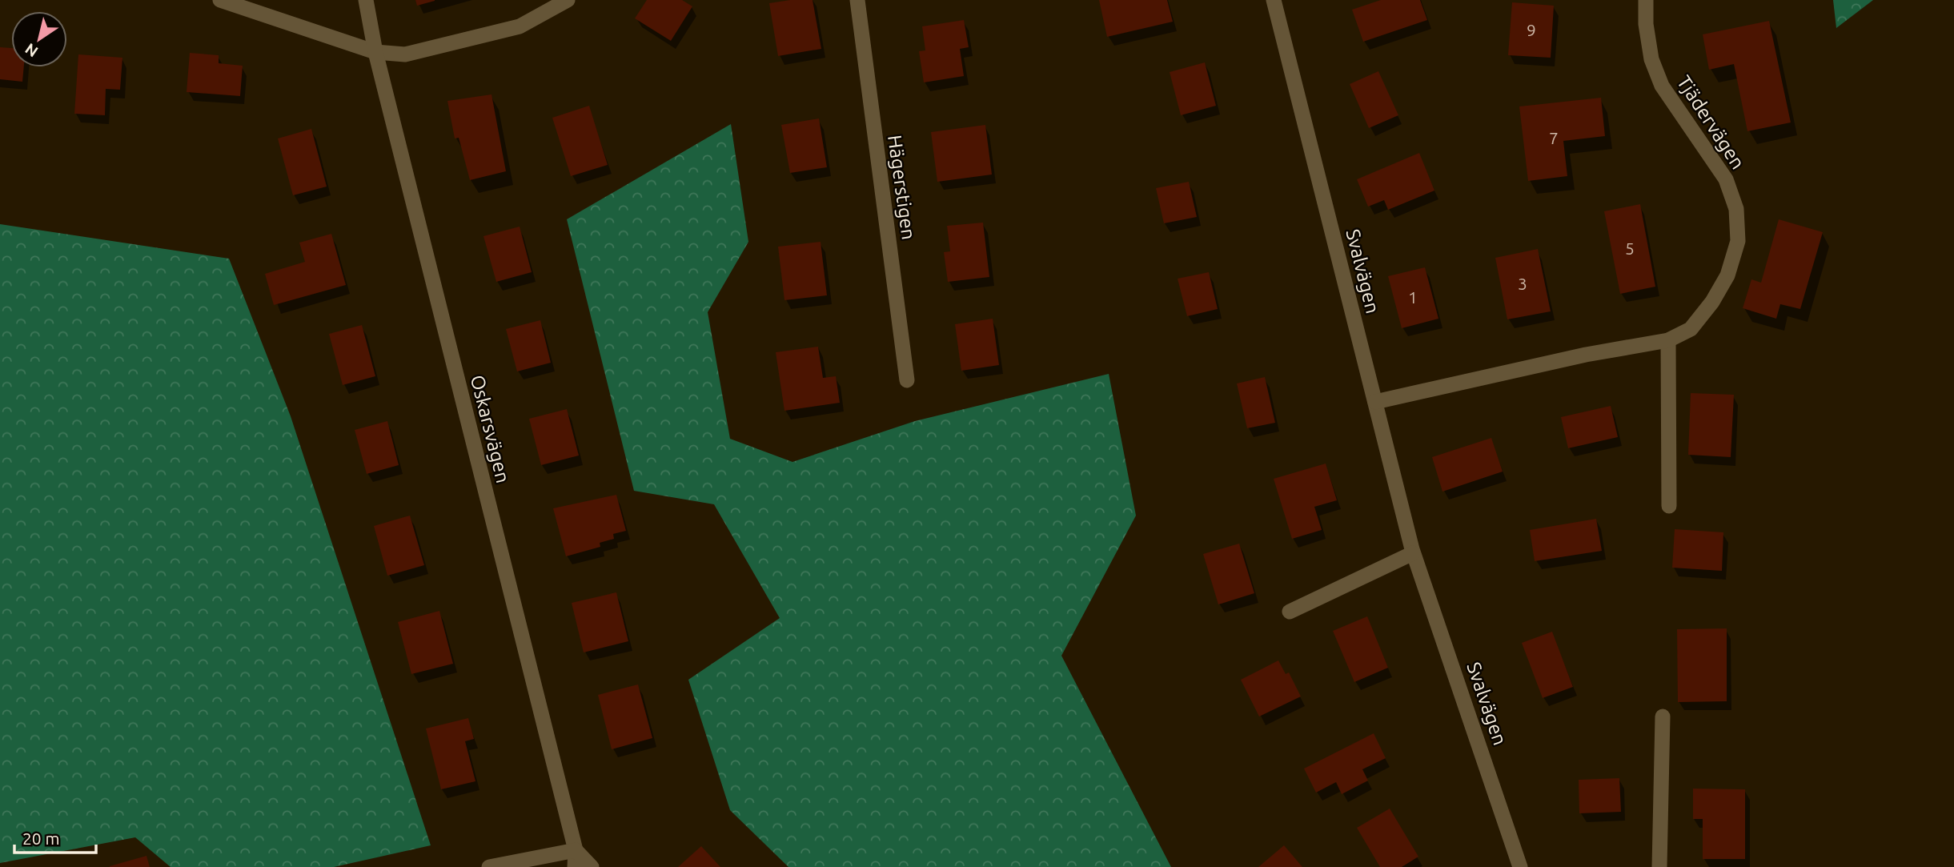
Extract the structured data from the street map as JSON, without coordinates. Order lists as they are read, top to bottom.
{
  "streets": {
    "street": [
      "Tjädervägen",
      "Hägerstigen",
      "Svalvägen",
      "Oskarsvägen"
    ]
  },
  "crossings": [
    ["Tjädervägen", "Svalvägen"]
  ],
  "house_numbers": [
    "9",
    "7",
    "5",
    "3",
    "1"
  ],
  "scale_bar": "20 m",
  "north": "bottom left"
}
